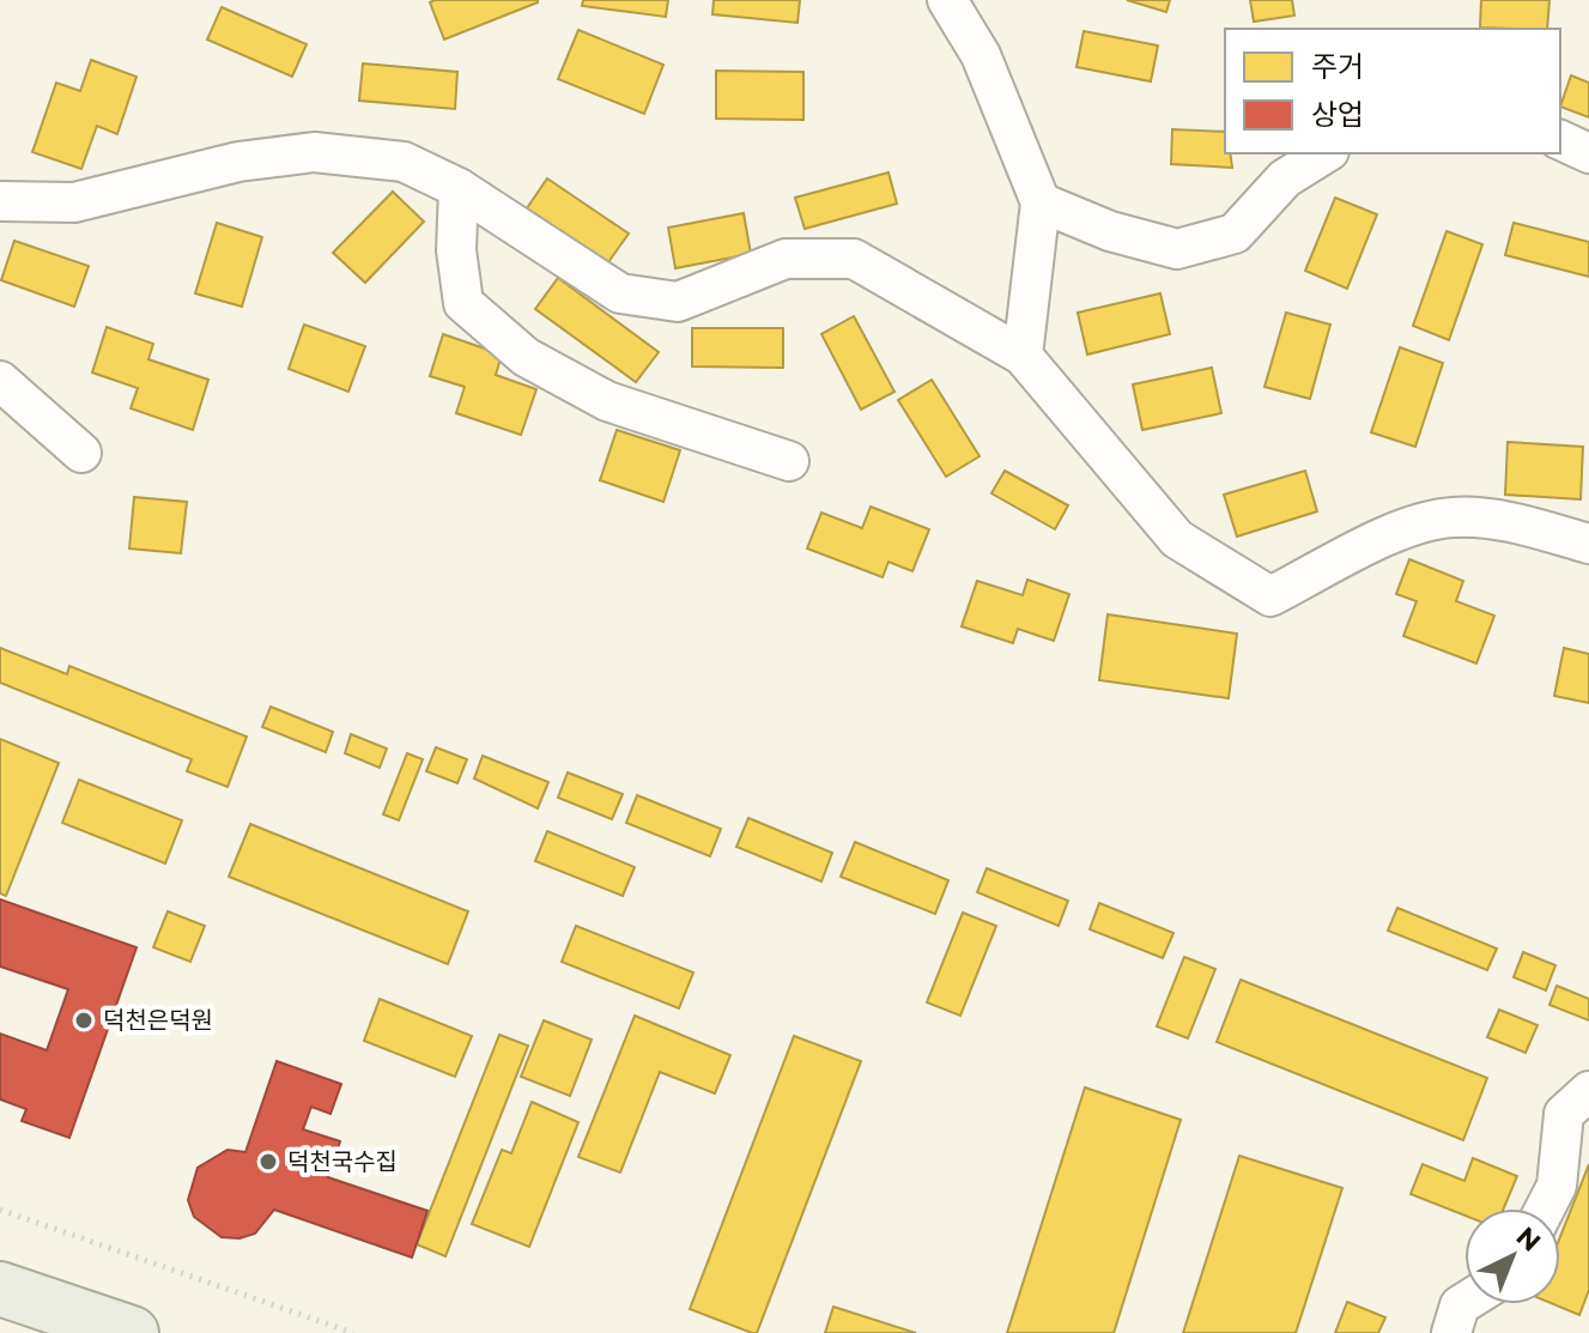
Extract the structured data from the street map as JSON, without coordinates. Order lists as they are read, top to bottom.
{
  "places": ["덕천은덕원", "덕천국수집"],
  "legend": ["주거", "상업"],
  "north": "top right"
}
